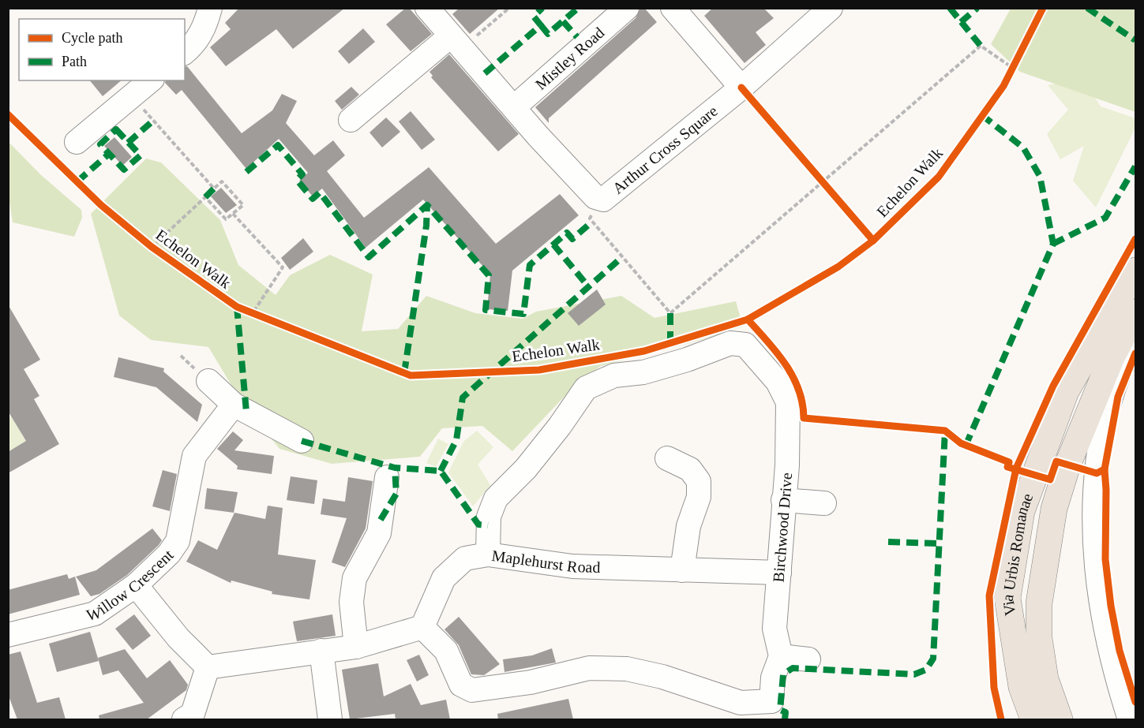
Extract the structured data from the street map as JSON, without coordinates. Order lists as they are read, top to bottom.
{
  "streets": {
    "main road": ["Via Urbis Romanae"],
    "street": [
      "Mistley Road",
      "Arthur Cross Square",
      "Birchwood Drive",
      "Maplehurst Road",
      "Willow Crescent"
    ],
    "cycle path": ["Echelon Walk"]
  },
  "crossings": [
    ["Mistley Road", "Arthur Cross Square"],
    ["Birchwood Drive", "Maplehurst Road"]
  ],
  "legend": ["Cycle path", "Path"]
}
